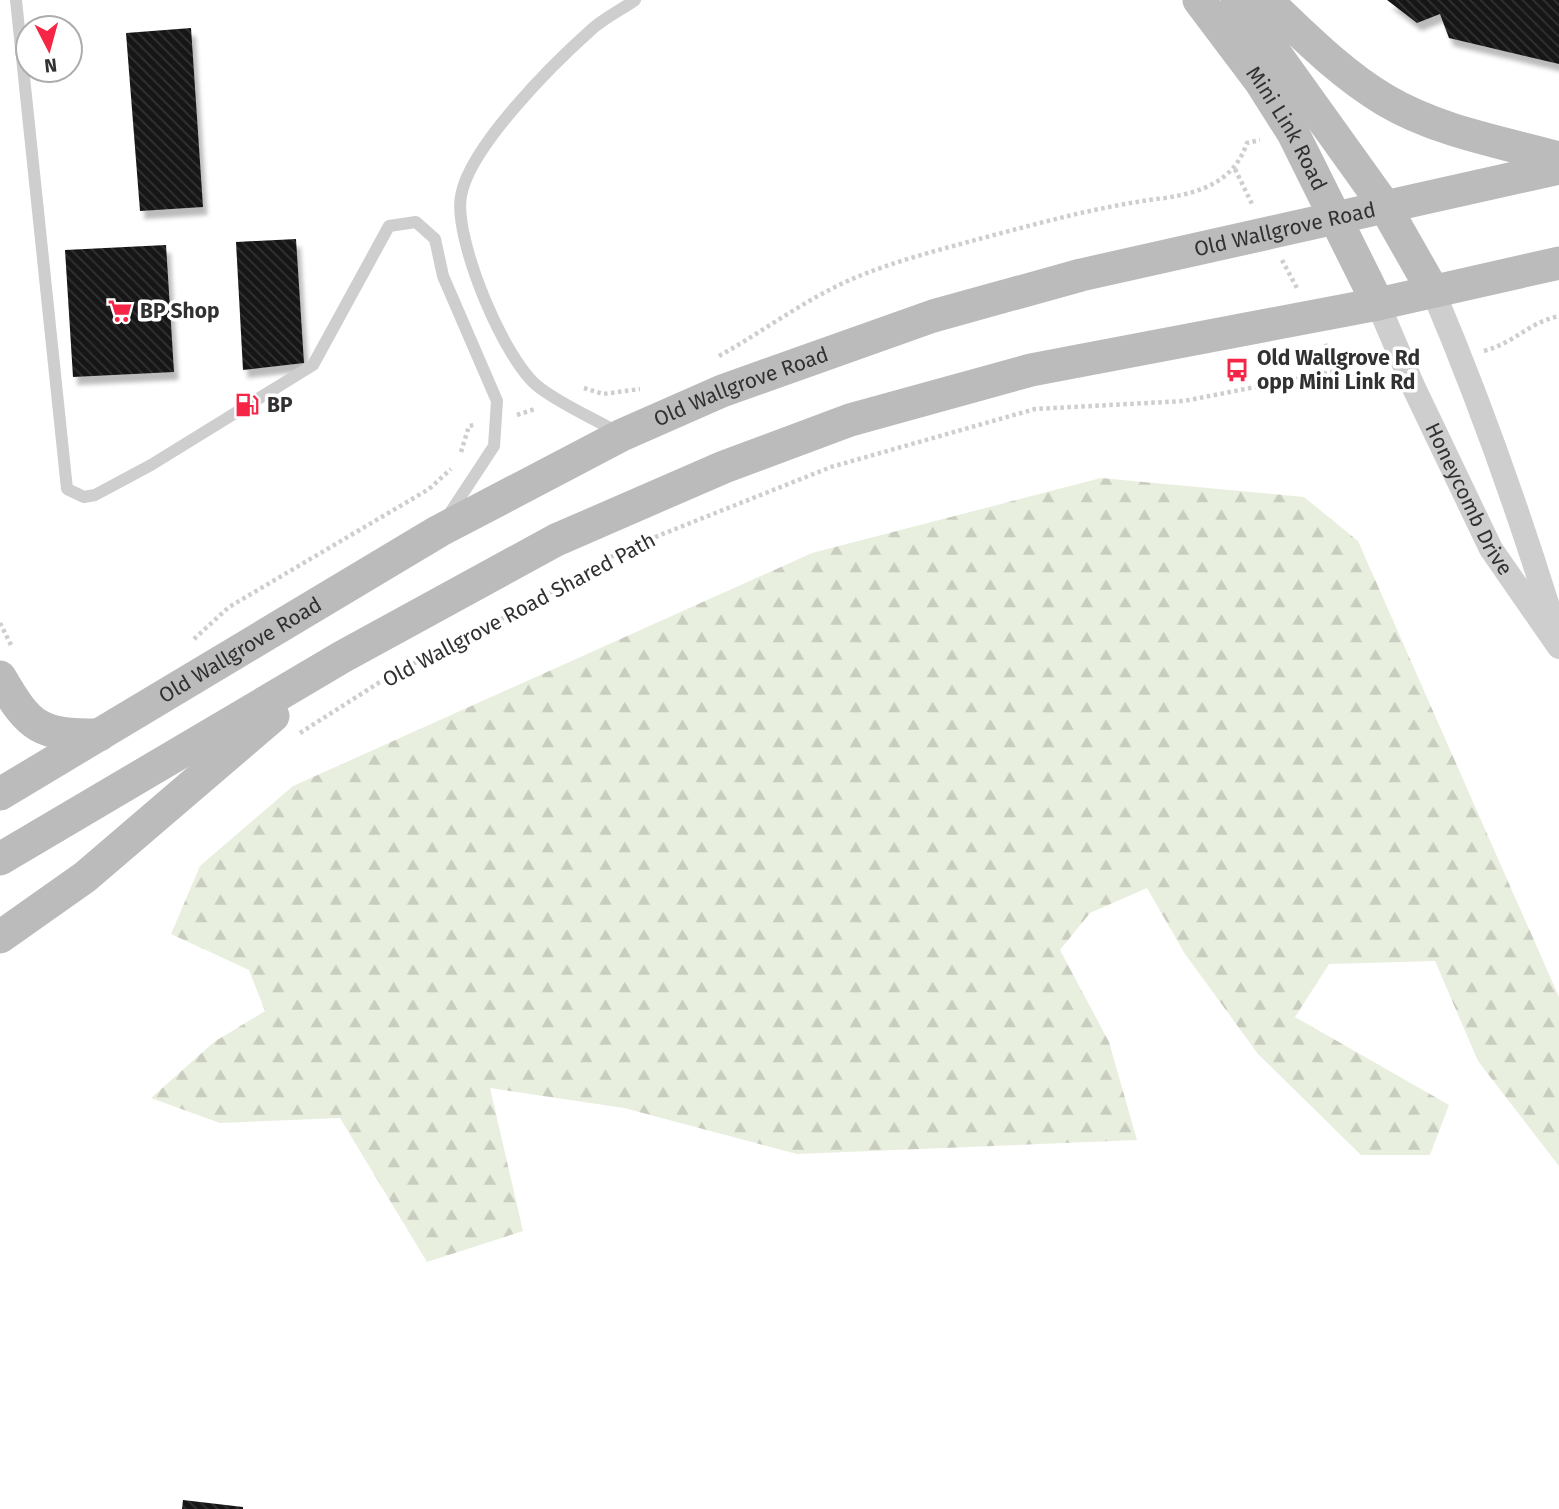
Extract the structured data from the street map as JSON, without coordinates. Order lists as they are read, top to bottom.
{
  "streets": {
    "main road": ["Mini Link Road", "Old Wallgrove Road"],
    "street": ["Honeycomb Drive"],
    "path": ["Old Wallgrove Road Shared Path"]
  },
  "crossings": [
    ["Mini Link Road", "Old Wallgrove Road"],
    ["Mini Link Road", "Honeycomb Drive"]
  ],
  "places": {
    "supermarket": ["BP Shop"],
    "bus stop": ["Old Wallgrove Rd opp Mini Link Rd"],
    "fuel station": ["BP"]
  },
  "north": "bottom"
}
